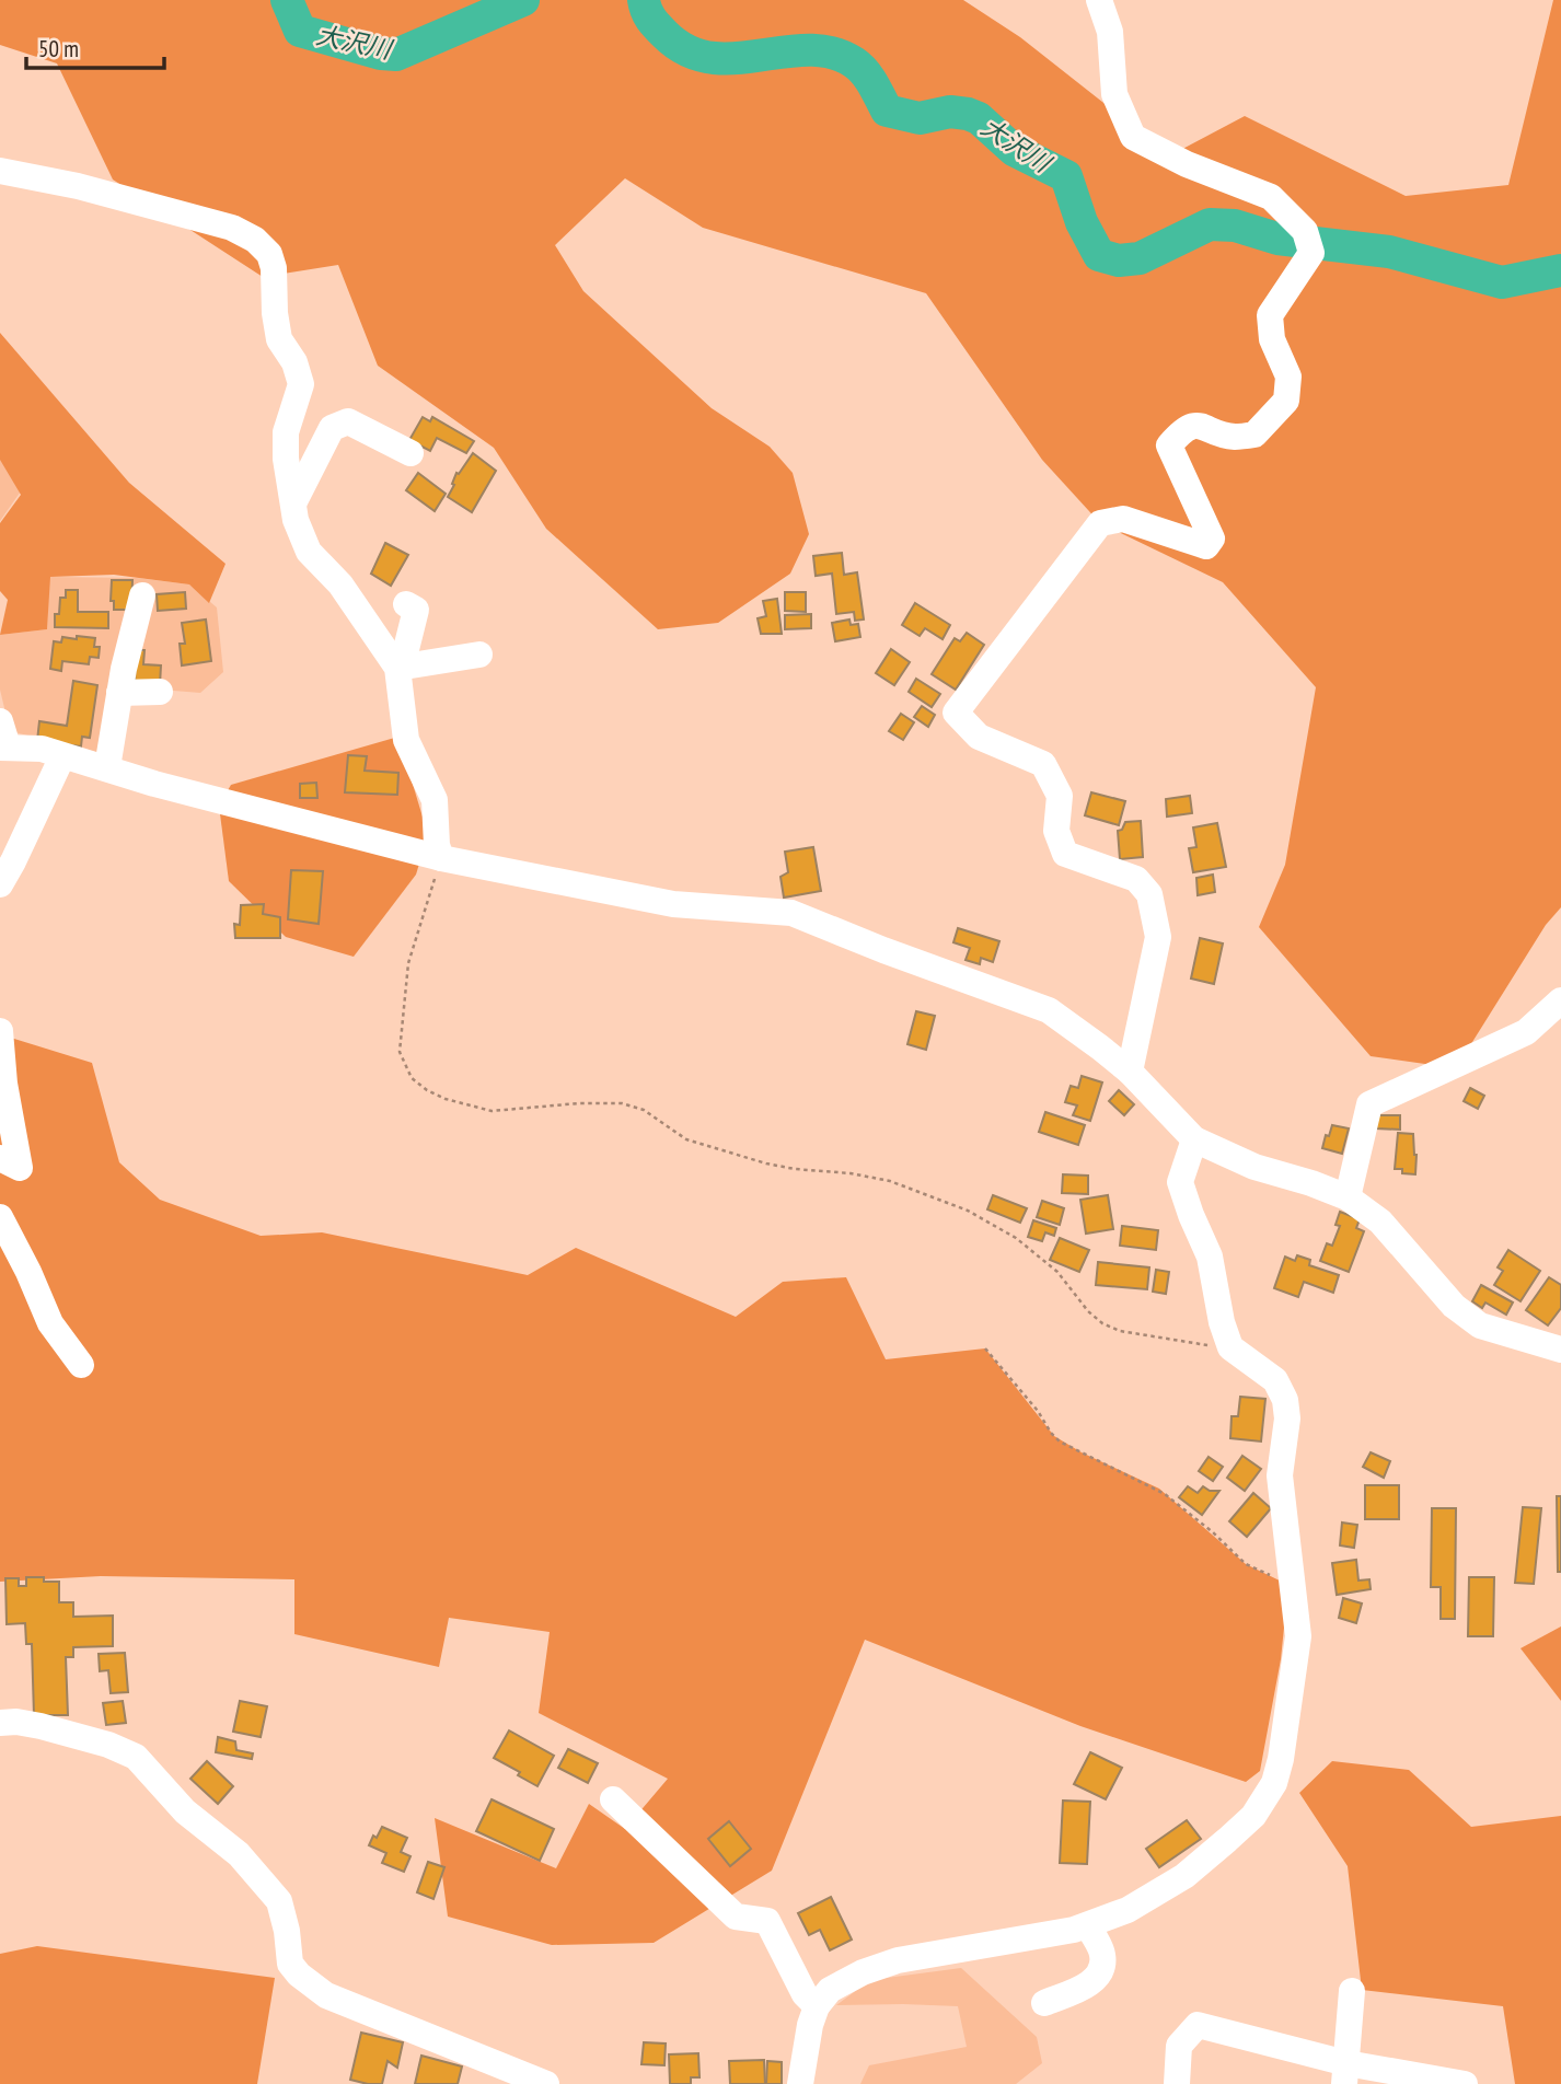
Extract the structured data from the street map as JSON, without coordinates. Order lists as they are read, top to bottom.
{
  "water": ["大沢川"],
  "scale_bar": "50 m"
}
